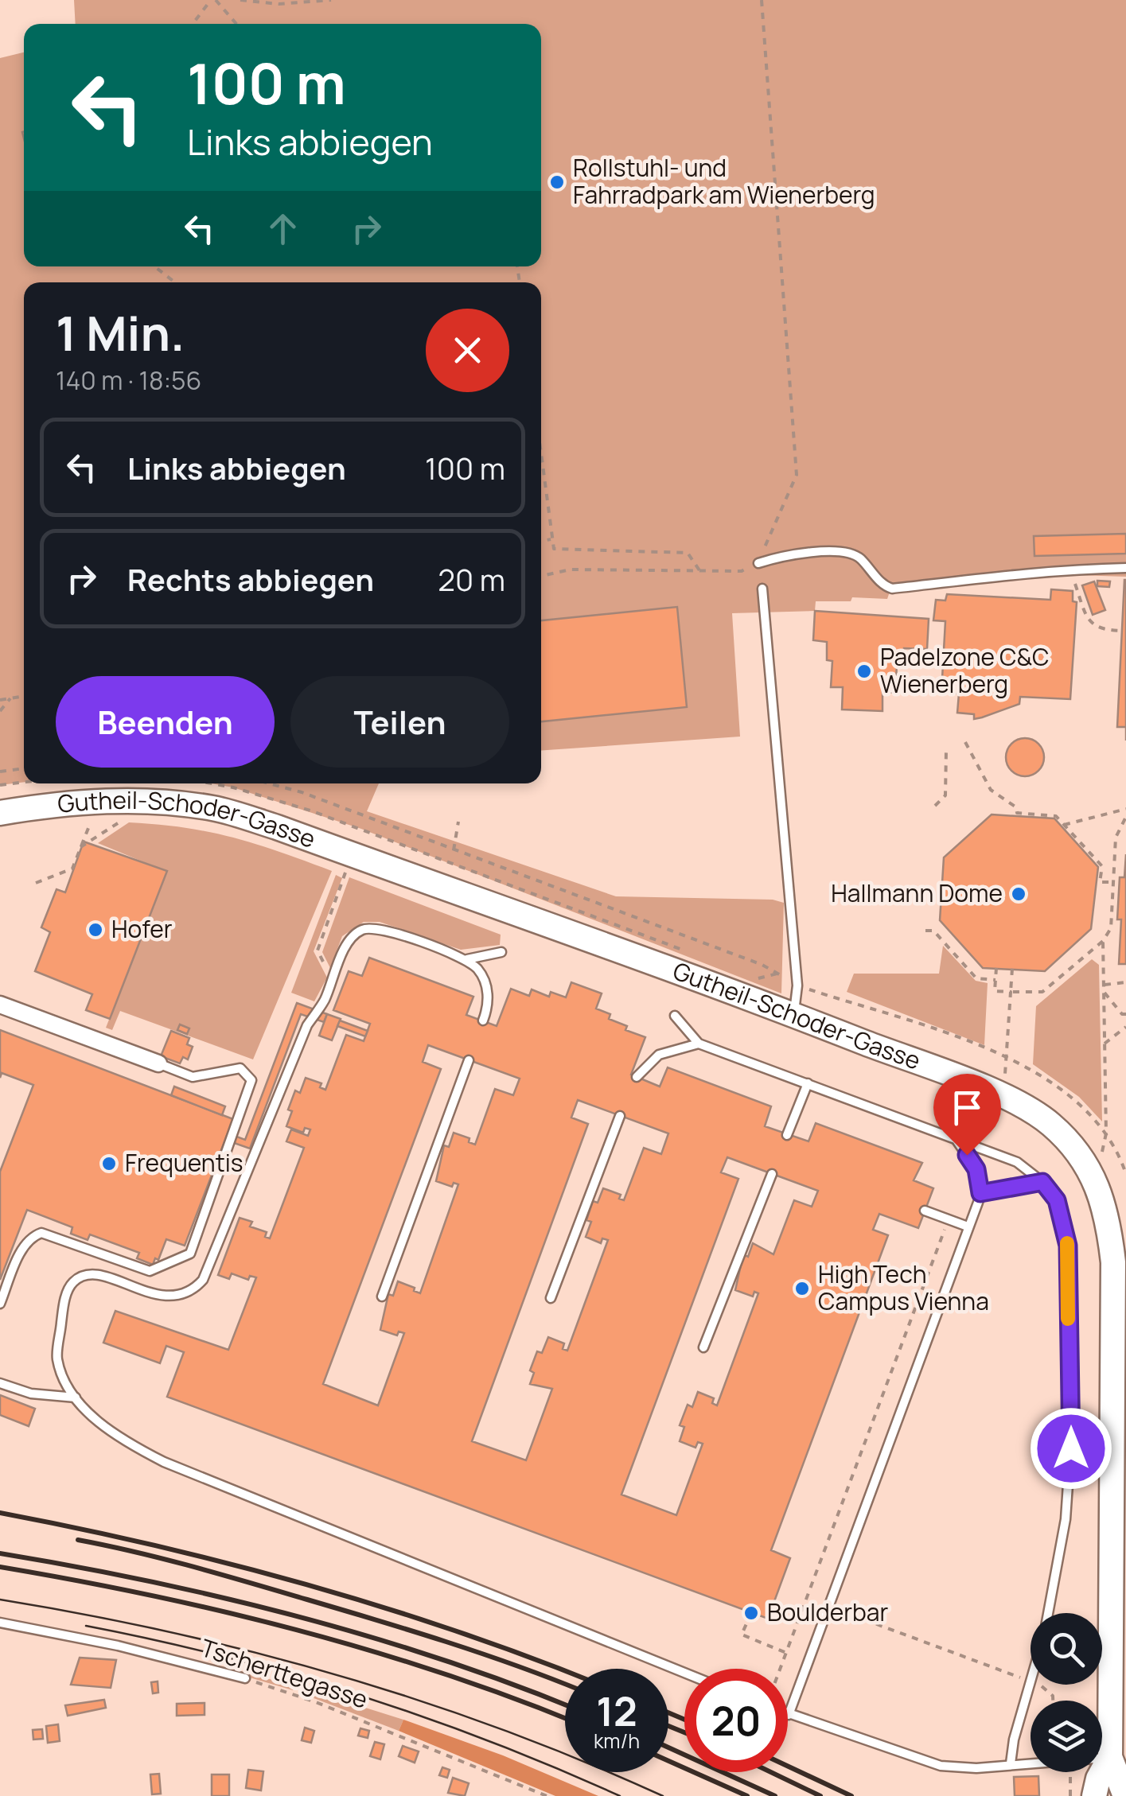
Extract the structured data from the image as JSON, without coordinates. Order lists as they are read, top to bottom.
{
  "streets": {
    "street": ["Gutheil-Schoder-Gasse"],
    "lane": ["Tscherttegasse"]
  },
  "places": [
    "Rollstuhl- und Fahrradpark am Wienerberg",
    "Padelzone C&C Wienerberg",
    "Hallmann Dome",
    "Hofer",
    "Frequentis",
    "High Tech Campus Vienna",
    "Boulderbar"
  ],
  "page": {
    "turn": ["100 m", "Links abbiegen"],
    "heading": ["1 Min.", "140 m · 18:56"],
    "list": [
      {
        "name": "Links abbiegen",
        "value": "100 m"
      },
      {
        "name": "Rechts abbiegen",
        "value": "20 m"
      }
    ],
    "buttons": ["Beenden", "Teilen"],
    "speed": "12 km/h",
    "limit": "20"
  }
}
